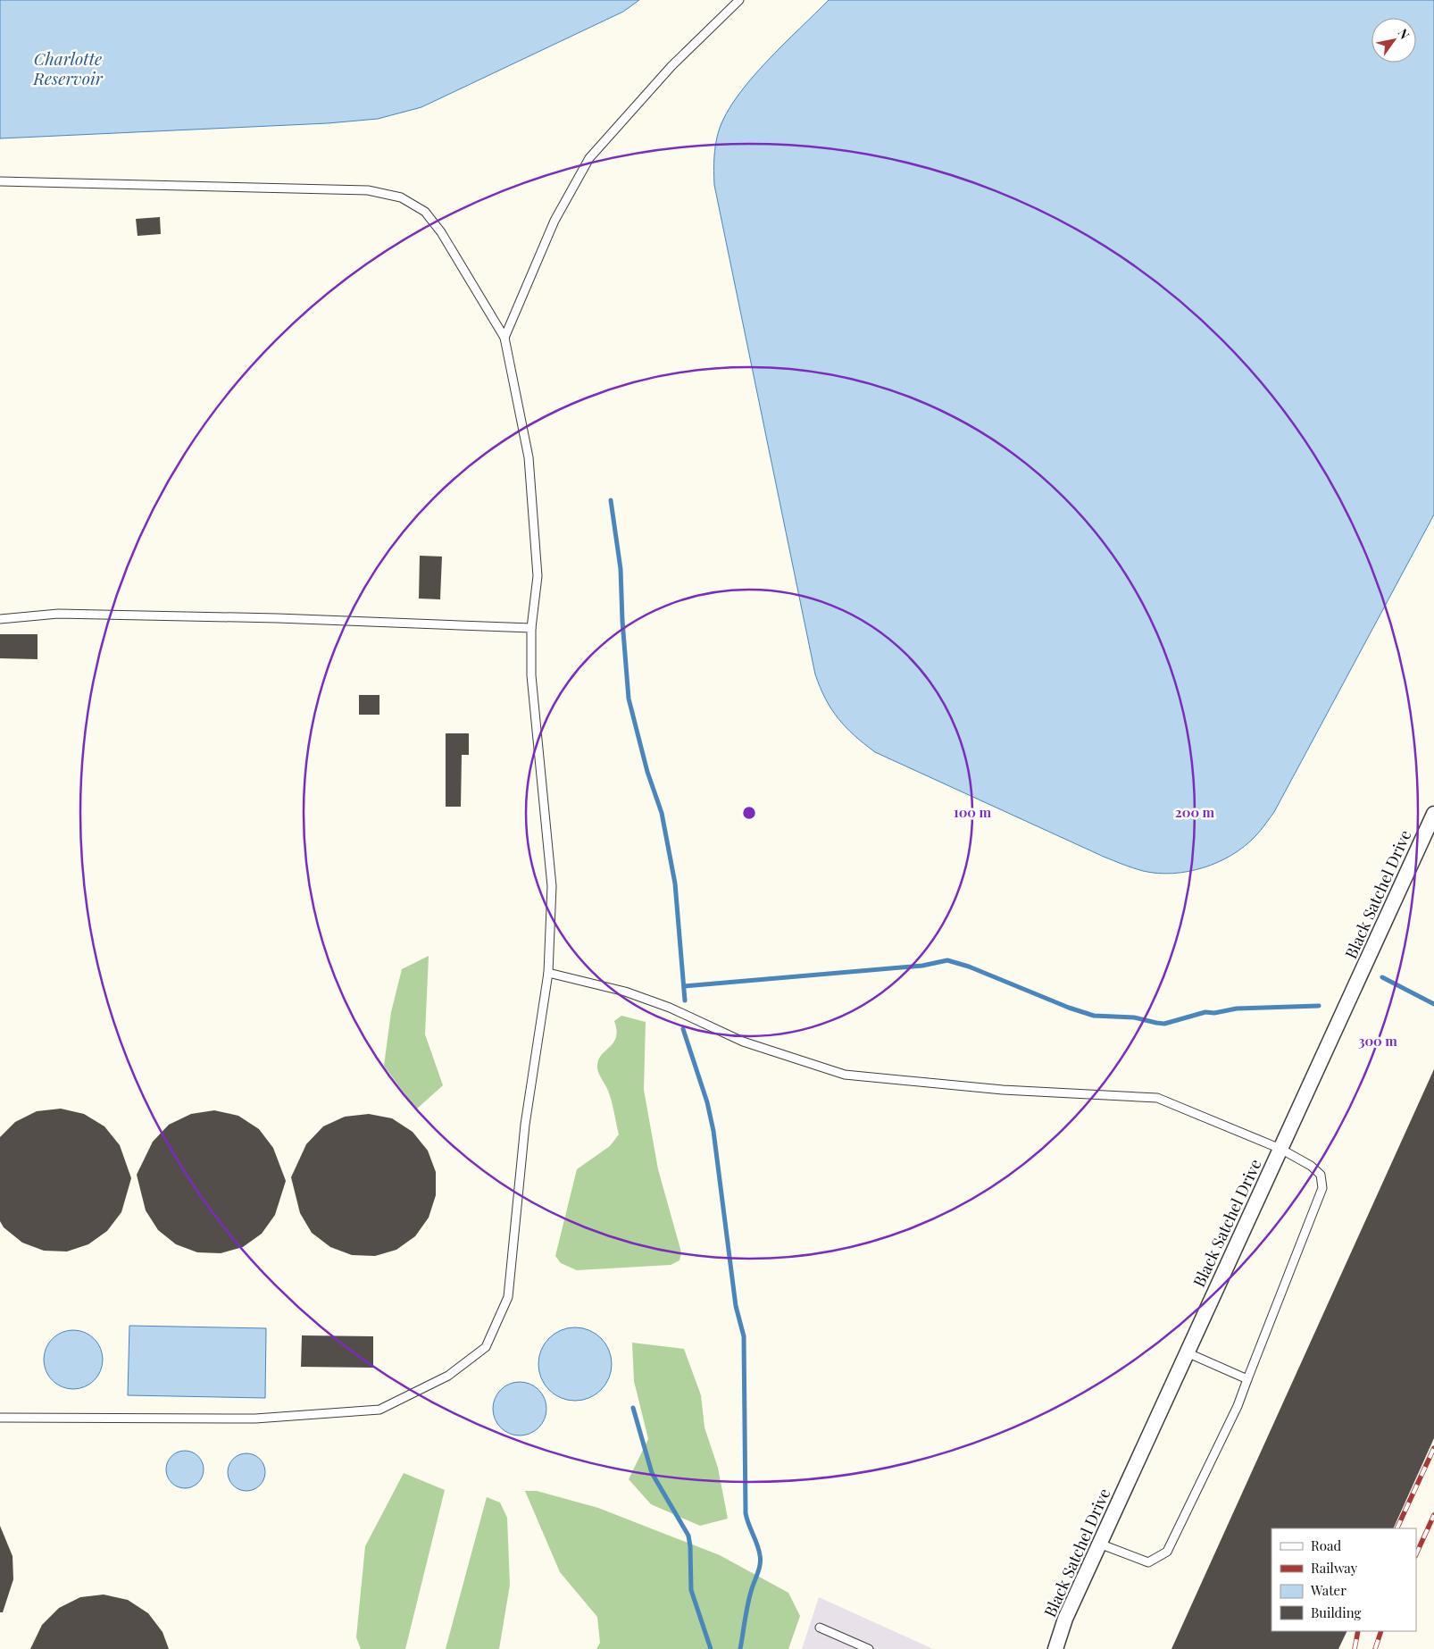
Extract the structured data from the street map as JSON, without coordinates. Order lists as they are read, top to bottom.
{
  "streets": {
    "street": ["Black Satchel Drive"]
  },
  "water": ["Charlotte Reservoir"],
  "legend": [
    "Road",
    "Railway",
    "Water",
    "Building"
  ],
  "north": "top right",
  "rings": ["100 m", "200 m", "300 m"]
}
